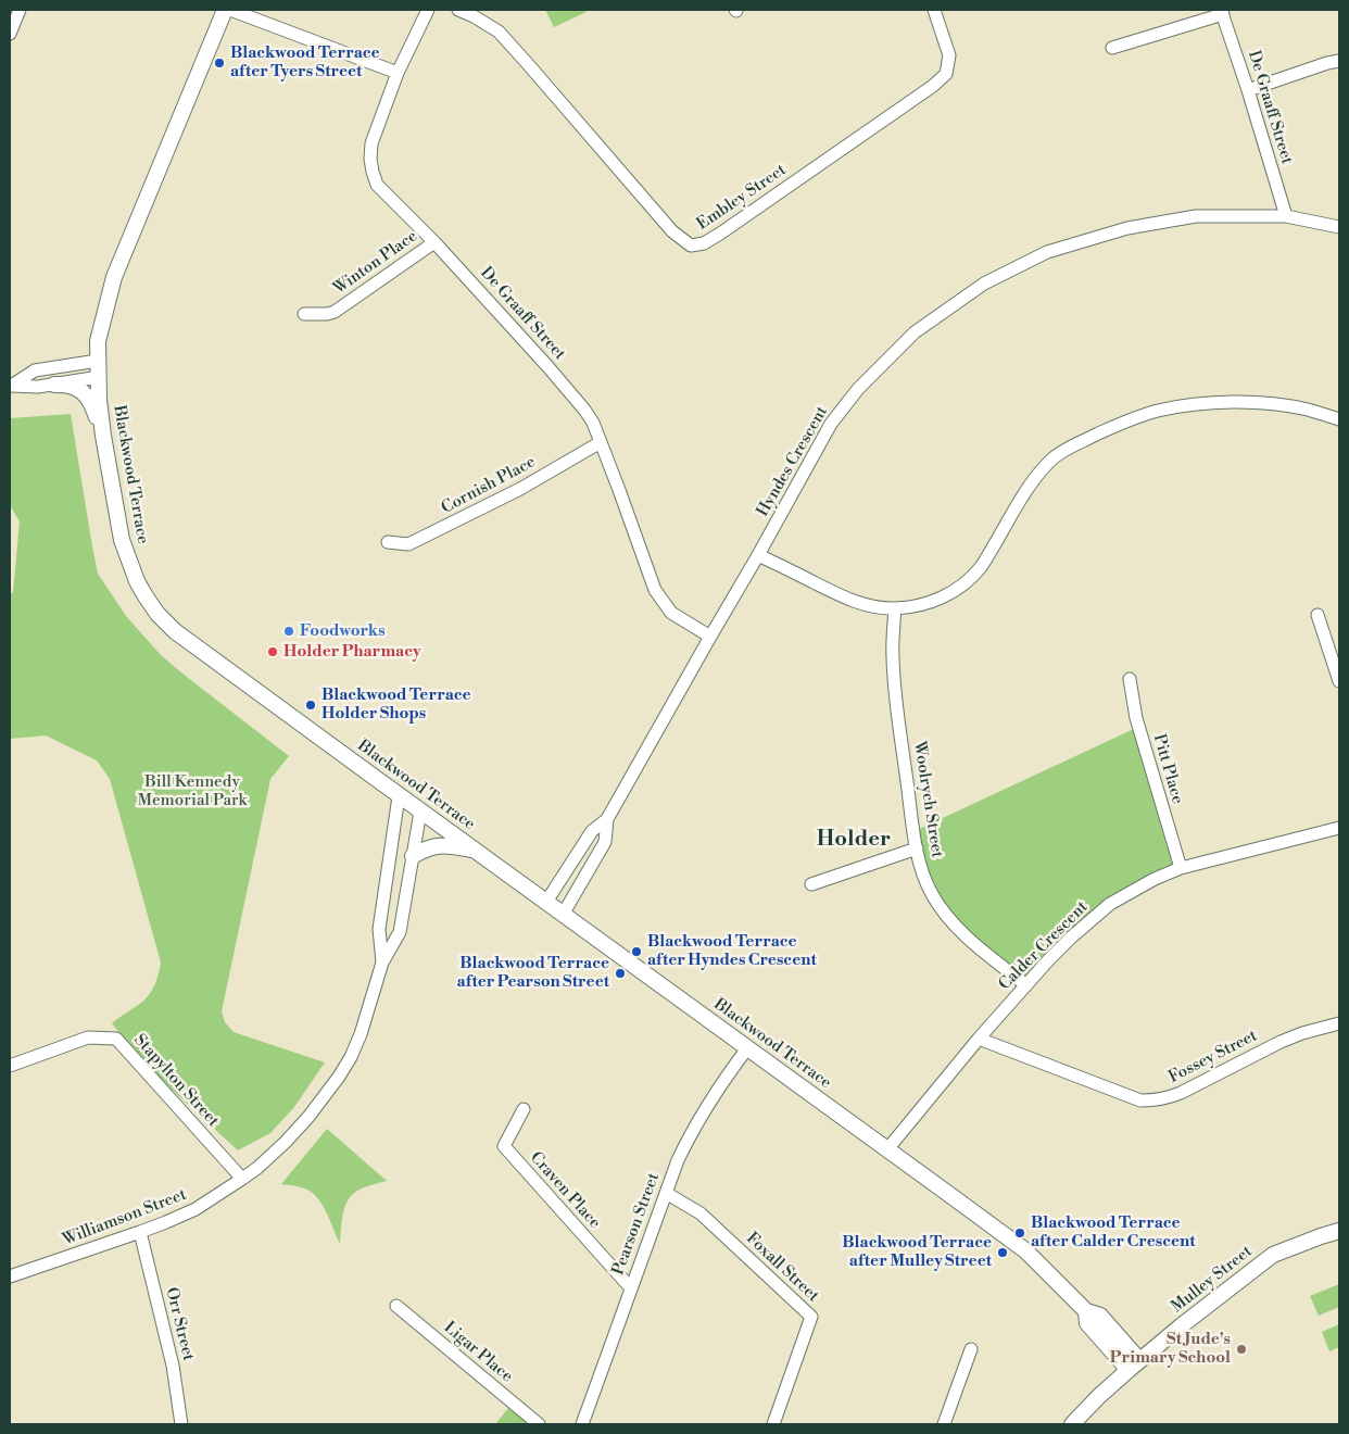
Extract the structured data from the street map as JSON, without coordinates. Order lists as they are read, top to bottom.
{
  "streets": {
    "street": [
      "De Graaff Street",
      "Embley Street",
      "Winton Place",
      "Hyndes Crescent",
      "Blackwood Terrace",
      "Cornish Place",
      "Pitt Place",
      "Woolrych Street",
      "Calder Crescent",
      "Fossey Street",
      "Stapylton Street",
      "Craven Place",
      "Williamson Street",
      "Pearson Street",
      "Foxall Street",
      "Mulley Street",
      "Orr Street",
      "Ligar Place"
    ]
  },
  "crossings": [
    ["De Graaff Street", "Winton Place"],
    ["De Graaff Street", "Hyndes Crescent"],
    ["De Graaff Street", "Cornish Place"],
    ["Hyndes Crescent", "Blackwood Terrace"],
    ["Blackwood Terrace", "Calder Crescent"],
    ["Blackwood Terrace", "Williamson Street"],
    ["Blackwood Terrace", "Pearson Street"],
    ["Blackwood Terrace", "Mulley Street"],
    ["Pitt Place", "Calder Crescent"],
    ["Woolrych Street", "Calder Crescent"],
    ["Calder Crescent", "Fossey Street"],
    ["Stapylton Street", "Williamson Street"],
    ["Craven Place", "Pearson Street"],
    ["Williamson Street", "Orr Street"],
    ["Pearson Street", "Foxall Street"]
  ],
  "districts": ["Holder"],
  "parks": ["Bill Kennedy Memorial Park"],
  "places": [
    "Blackwood Terrace after Tyers Street",
    "Foodworks",
    "Holder Pharmacy",
    "Blackwood Terrace Holder Shops",
    "Blackwood Terrace after Hyndes Crescent",
    "Blackwood Terrace after Pearson Street",
    "Blackwood Terrace after Calder Crescent",
    "Blackwood Terrace after Mulley Street",
    "St Jude's Primary School"
  ]
}
